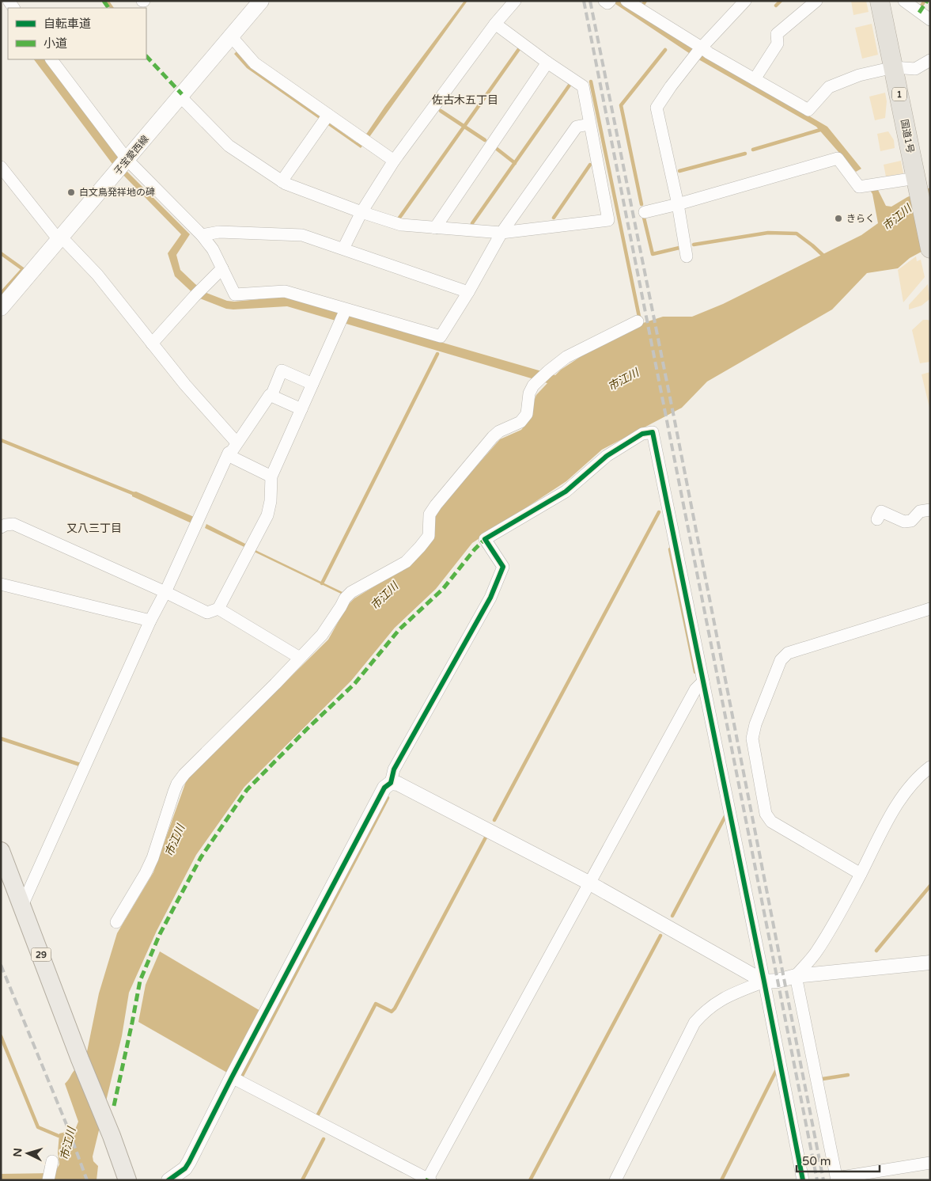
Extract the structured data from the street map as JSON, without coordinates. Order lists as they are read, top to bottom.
{
  "streets": {
    "highway": ["1", "国道1号"],
    "main road": ["子宝愛西線", "29"]
  },
  "districts": ["佐古木五丁目", "又八三丁目"],
  "water": ["市江川"],
  "places": ["白文鳥発祥地の碑", "きらく"],
  "legend": ["自転車道", "小道"],
  "scale_bar": "50 m",
  "north": "left"
}
